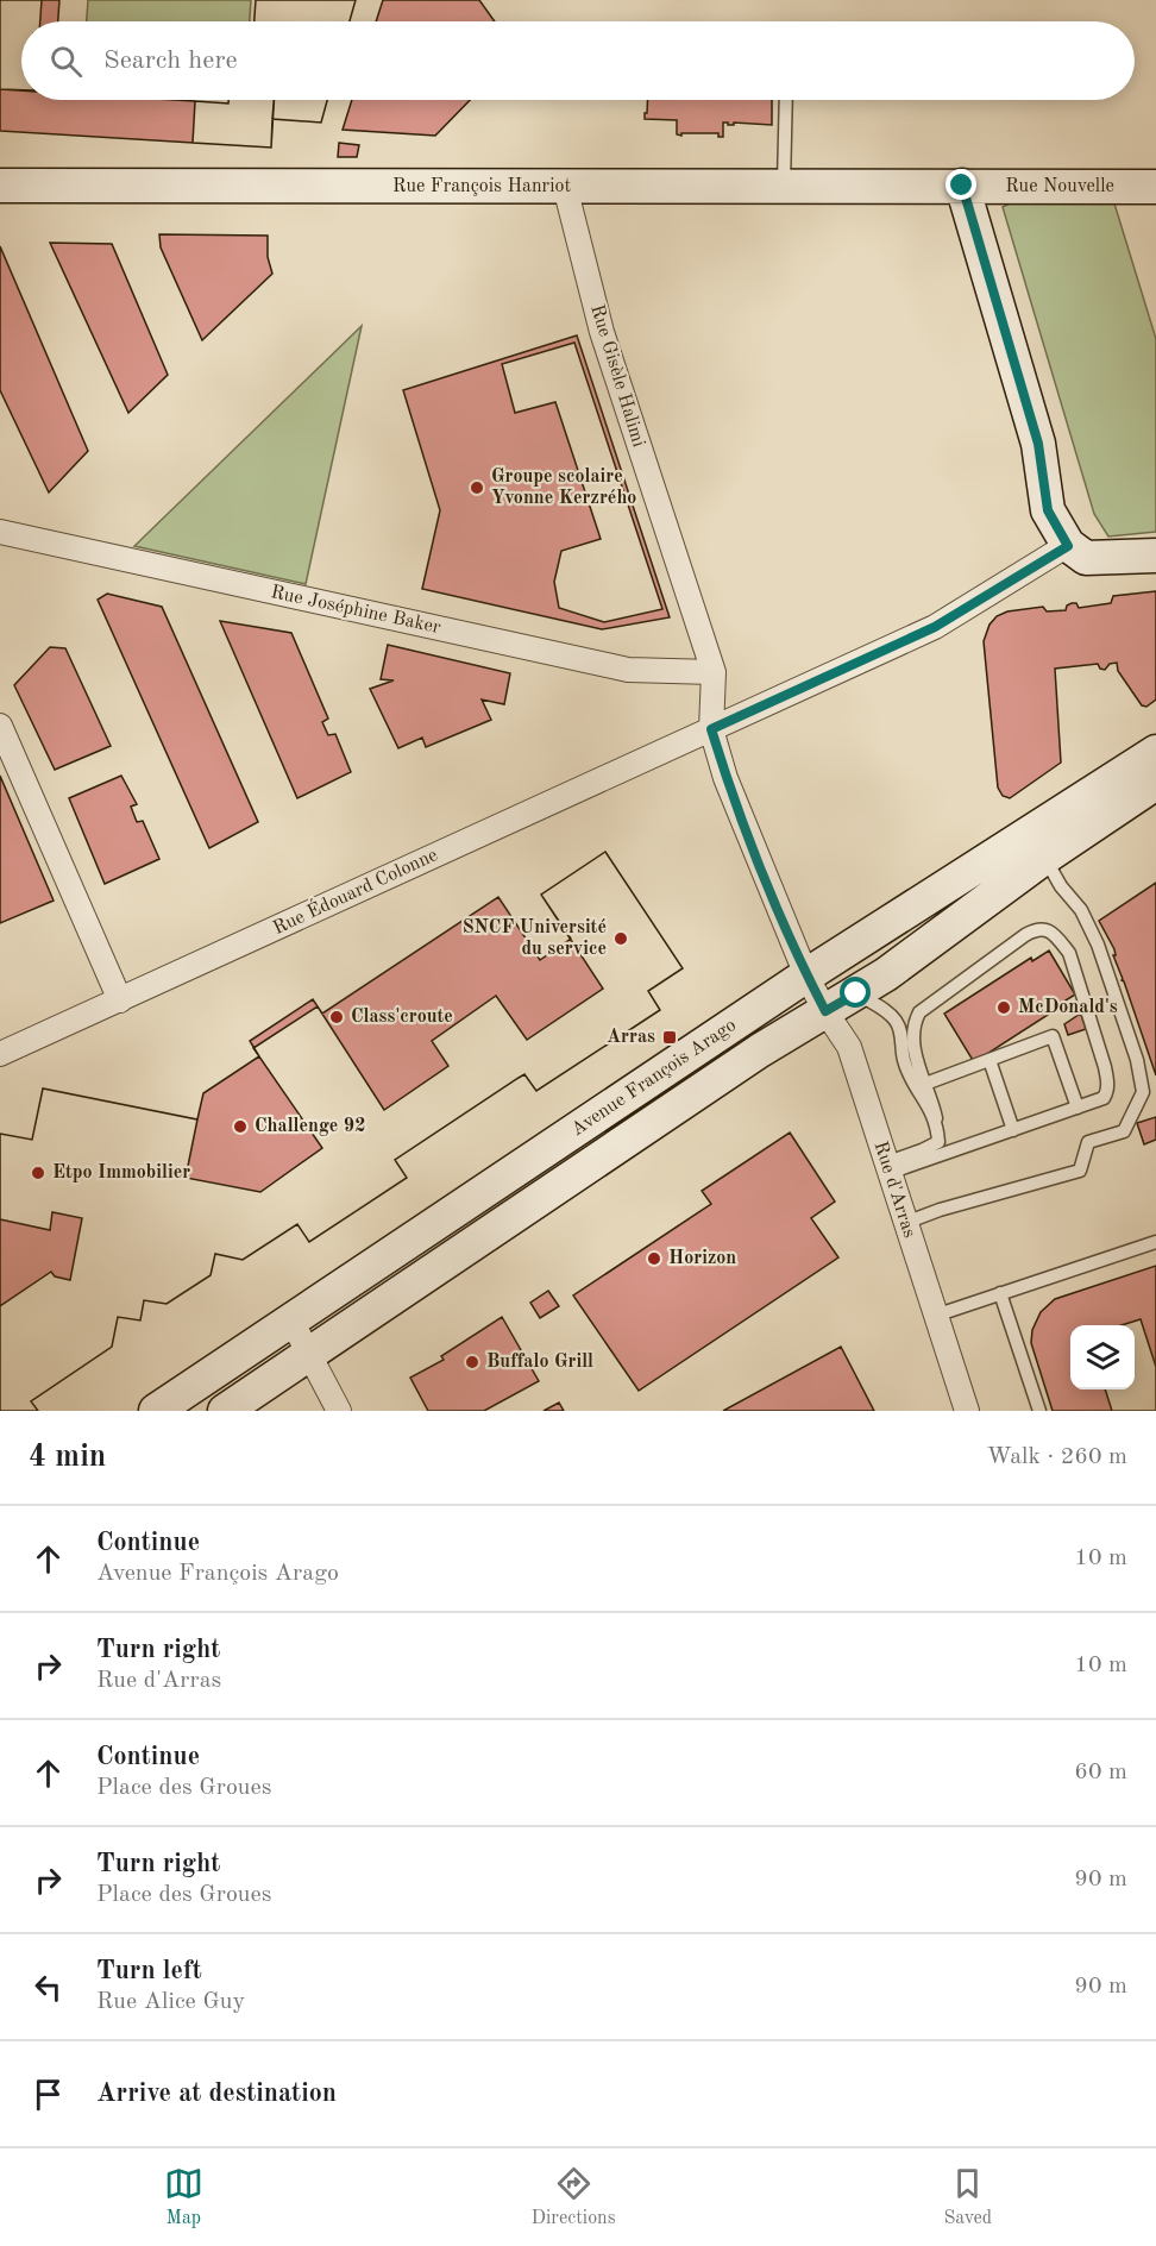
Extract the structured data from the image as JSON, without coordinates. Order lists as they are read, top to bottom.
{
  "streets": {
    "main road": ["Rue François Hanriot", "Rue Nouvelle", "Avenue François Arago"],
    "street": [
      "Rue Gisèle Halimi",
      "Rue Joséphine Baker",
      "Rue Édouard Colonne",
      "Rue d'Arras"
    ]
  },
  "crossings": [
    ["Rue François Hanriot", "Rue Nouvelle"],
    ["Rue François Hanriot", "Rue Gisèle Halimi"],
    ["Rue Gisèle Halimi", "Rue Joséphine Baker"],
    ["Rue Gisèle Halimi", "Rue Édouard Colonne"],
    ["Rue Gisèle Halimi", "Avenue François Arago"],
    ["Rue Gisèle Halimi", "Rue d'Arras"],
    ["Avenue François Arago", "Rue d'Arras"]
  ],
  "places": {
    "other": [
      "Groupe scolaire Yvonne Kerzrého",
      "SNCF Université du service",
      "McDonald's",
      "Class'croute",
      "Challenge 92",
      "Etpo Immobilier",
      "Horizon",
      "Buffalo Grill"
    ],
    "transit": ["Arras"]
  },
  "page": {
    "search": "Search here",
    "heading": ["4 min", "Walk · 260 m"],
    "list": [
      ["Continue", "Avenue François Arago", "10 m"],
      ["Turn right", "Rue d'Arras", "10 m"],
      ["Continue", "Place des Groues", "60 m"],
      ["Turn right", "Place des Groues", "90 m"],
      ["Turn left", "Rue Alice Guy", "90 m"],
      "Arrive at destination"
    ],
    "nav": ["Map", "Directions", "Saved"]
  }
}
